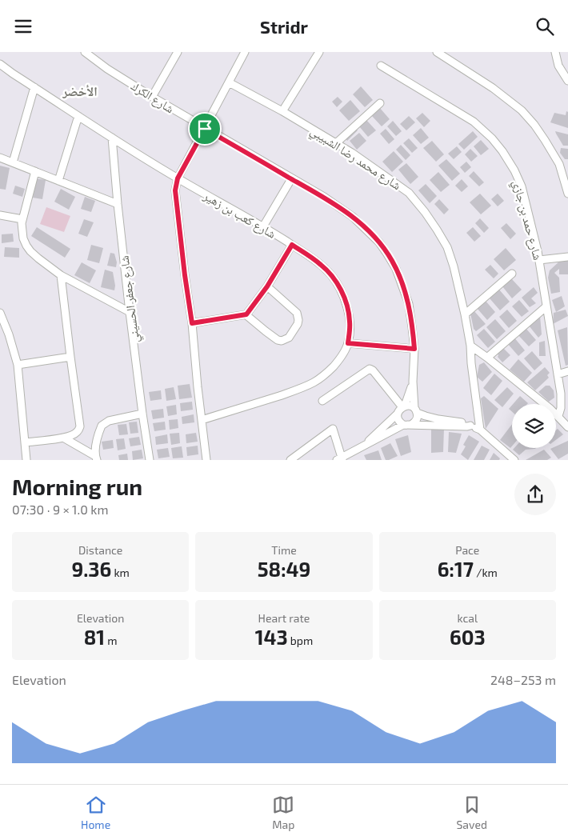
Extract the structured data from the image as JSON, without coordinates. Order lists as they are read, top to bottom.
{
  "streets": {
    "street": [
      "شارع الكرك",
      "شارع محمد رضا الشبيبي",
      "شارع كعب بن زهير",
      "شارع حمد بن جازي",
      "شارع جعفر الحسيني"
    ]
  },
  "crossings": [
    ["شارع كعب بن زهير", "شارع جعفر الحسيني"]
  ],
  "districts": ["الأخضر"],
  "page": {
    "header": "Stridr",
    "heading": ["Morning run", "07:30 · 9 × 1.0 km"],
    "stats": [
      ["Distance", "9.36 km"],
      ["Time", "58:49"],
      ["Pace", "6:17 /km"],
      ["Elevation", "81 m"],
      ["Heart rate", "143 bpm"],
      ["kcal", "603"]
    ],
    "chart": ["Elevation", "248–253 m"],
    "tabs": ["Home", "Map", "Saved"]
  }
}
